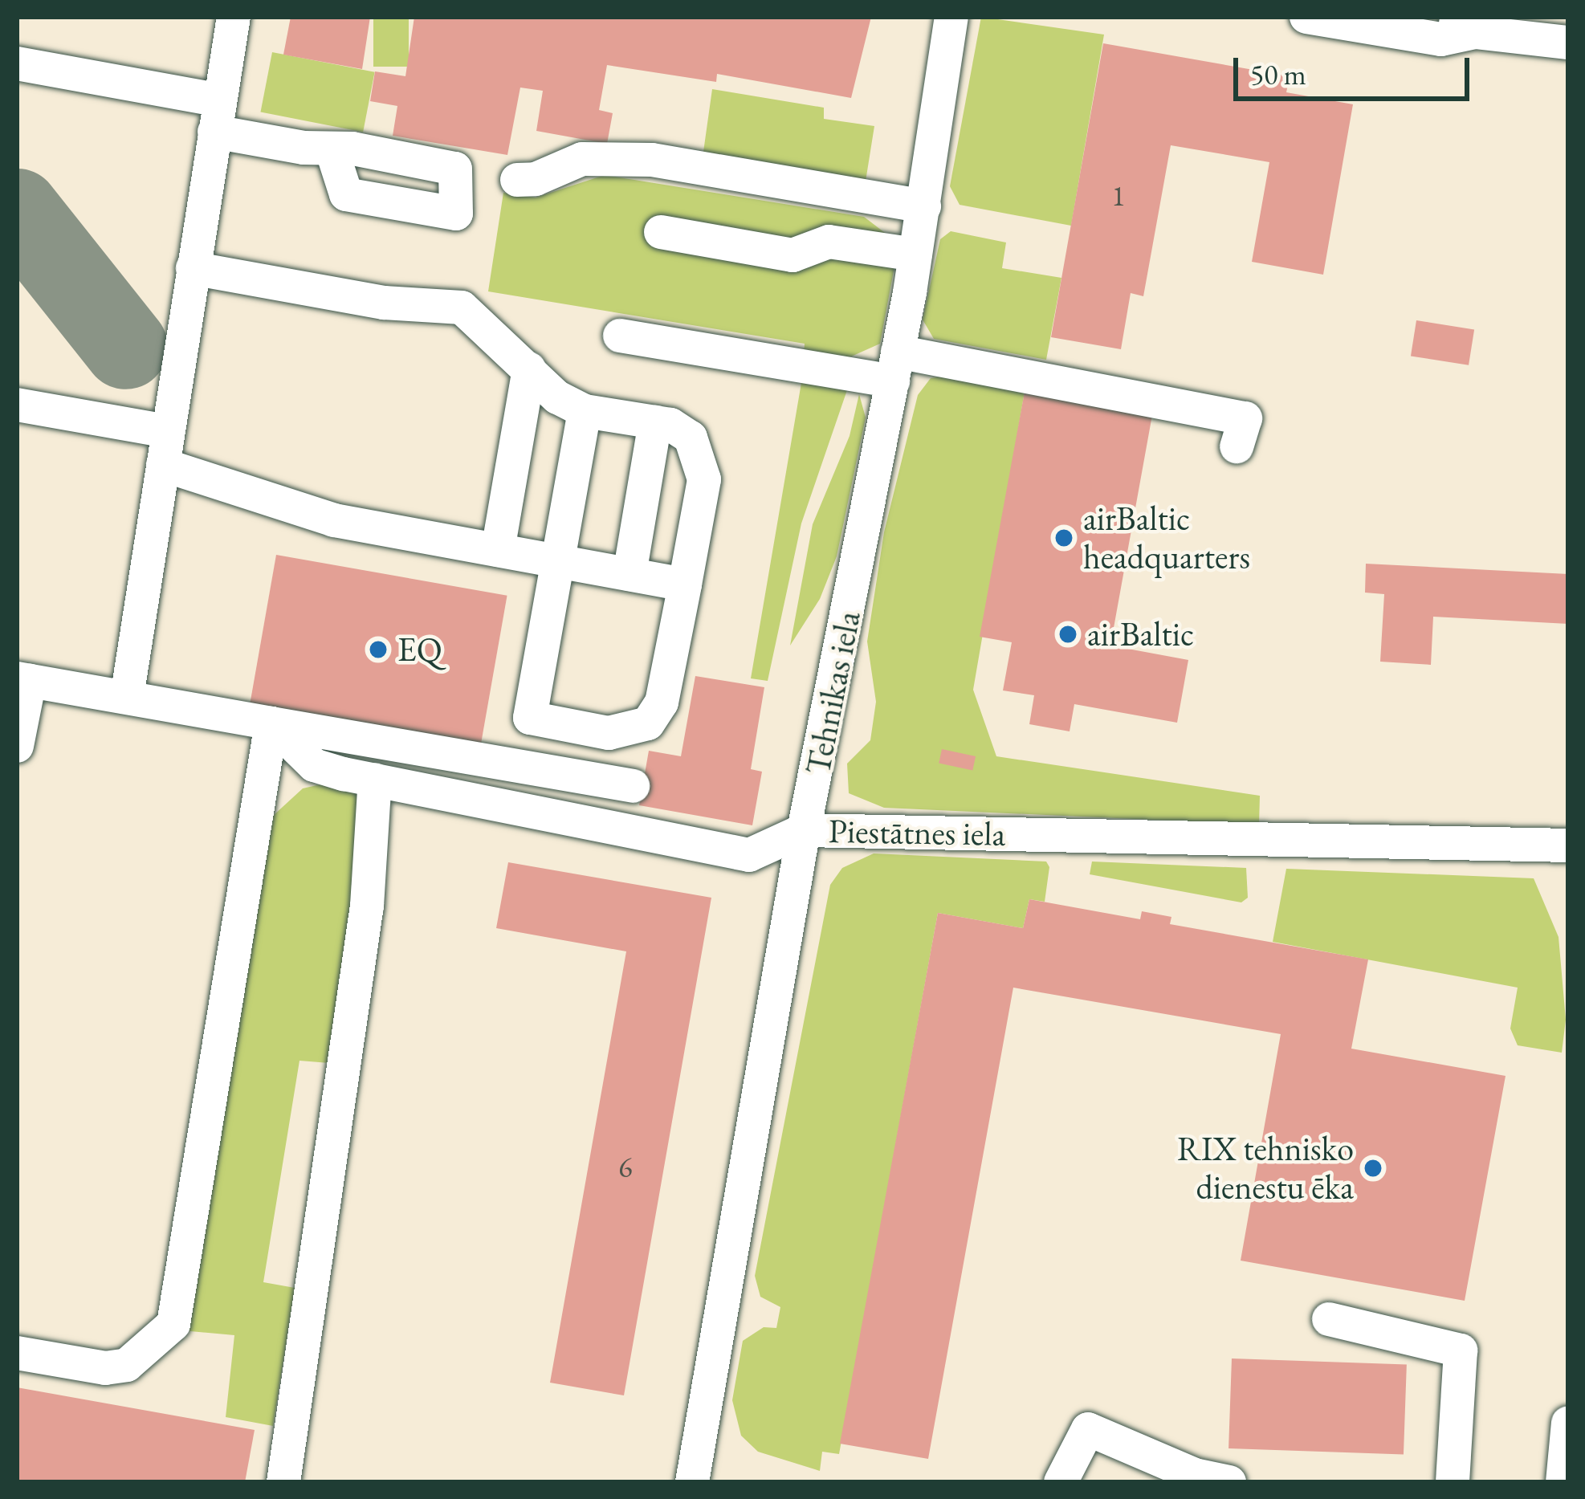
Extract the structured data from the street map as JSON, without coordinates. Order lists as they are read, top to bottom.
{
  "streets": {
    "street": ["Tehnikas iela", "Piestātnes iela"]
  },
  "crossings": [
    ["Tehnikas iela", "Piestātnes iela"]
  ],
  "places": [
    "airBaltic headquarters",
    "airBaltic",
    "EQ",
    "RIX tehnisko dienestu ēka"
  ],
  "house_numbers": ["1", "6"],
  "scale_bar": "50 m"
}
